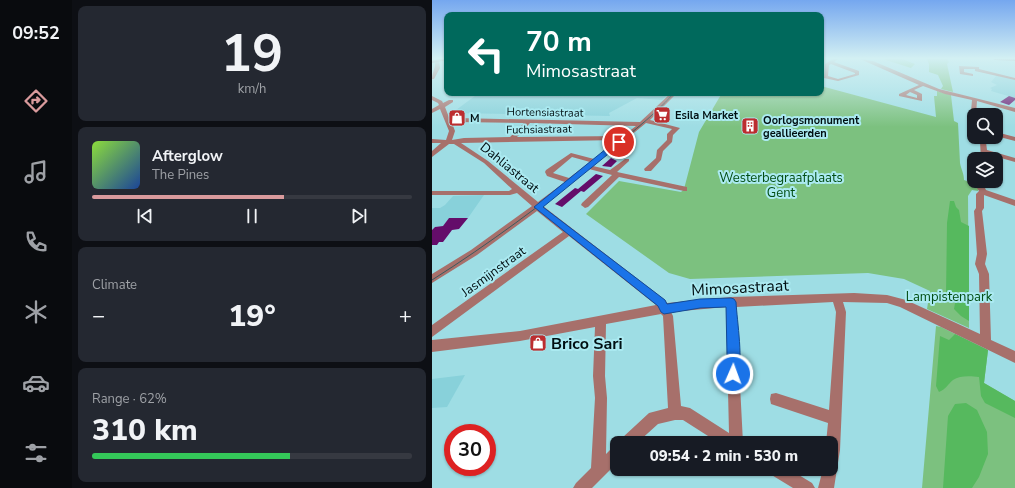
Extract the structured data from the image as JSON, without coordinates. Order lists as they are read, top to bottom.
{
  "streets": {
    "street": [
      "Hortensiastraat",
      "Fuchsiastraat",
      "Dahliastraat",
      "Jasmijnstraat",
      "Mimosastraat"
    ]
  },
  "crossings": [
    ["Fuchsiastraat", "Dahliastraat"],
    ["Dahliastraat", "Jasmijnstraat"],
    ["Dahliastraat", "Mimosastraat"]
  ],
  "parks": ["Westerbegraafplaats Gent", "Lampistenpark"],
  "places": {
    "supermarket": ["Esila Market"],
    "shop": ["M", "Brico Sari"],
    "building": ["Oorlogsmonument geallieerden"]
  },
  "page": {
    "tabs": "09:52",
    "tile": [
      ["19", "km/h"],
      "Climate",
      ["Range · 62%", "310 km"]
    ],
    "turn": ["70 m", "Mimosastraat"],
    "song": ["Afterglow", "The Pines"],
    "heat": ["−", "19°", "+"],
    "limit": "30",
    "trip": "09:54 · 2 min · 530 m"
  }
}
